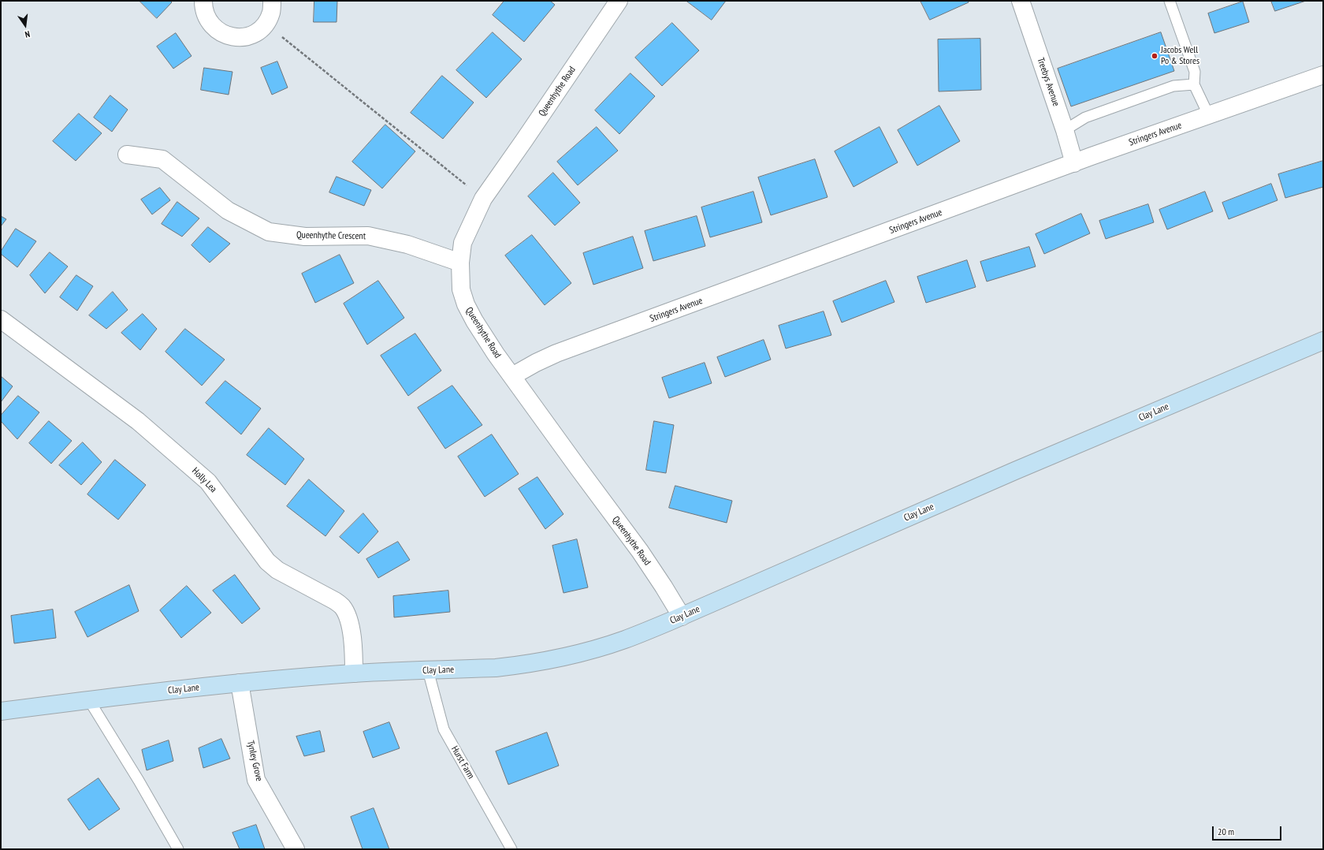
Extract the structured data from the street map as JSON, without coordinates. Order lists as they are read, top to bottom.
{
  "streets": {
    "street": [
      "Treebys Avenue",
      "Queenhythe Road",
      "Stringers Avenue",
      "Queenhythe Crescent",
      "Clay Lane",
      "Holly Lea",
      "Tynley Grove"
    ],
    "lane": ["Hurst Farm"]
  },
  "crossings": [
    ["Treebys Avenue", "Stringers Avenue"],
    ["Queenhythe Road", "Stringers Avenue"],
    ["Queenhythe Road", "Queenhythe Crescent"],
    ["Queenhythe Road", "Clay Lane"],
    ["Clay Lane", "Holly Lea"],
    ["Clay Lane", "Tynley Grove"],
    ["Clay Lane", "Hurst Farm"]
  ],
  "places": ["Jacobs Well Po & Stores"],
  "scale_bar": "20 m",
  "north": "bottom"
}
